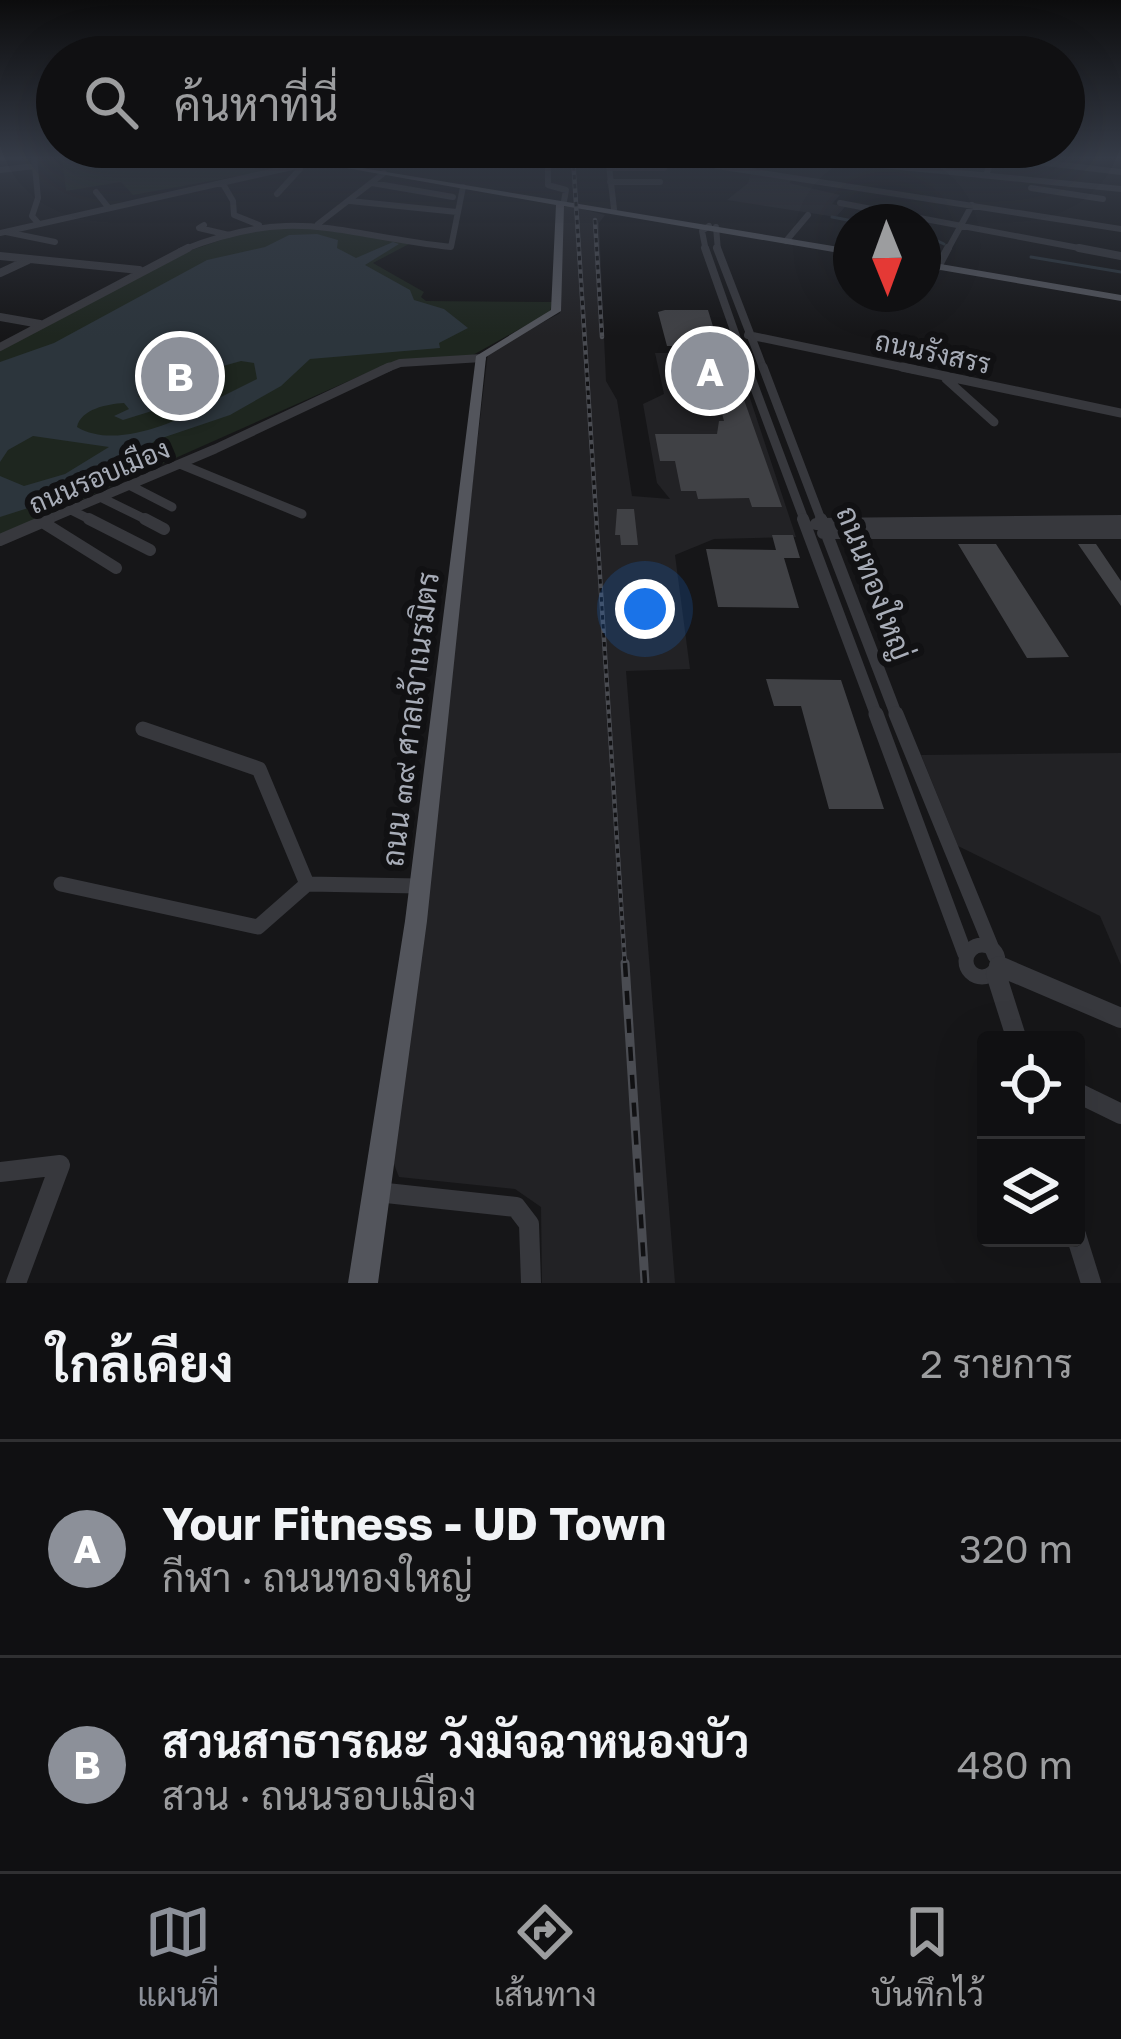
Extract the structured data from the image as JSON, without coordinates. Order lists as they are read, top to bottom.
{
  "streets": {
    "main road": ["ถนน ๓๙ ศาลเจ้าเนรมิตร"],
    "street": ["ถนนรังสรร", "ถนนรอบเมือง", "ถนนทองใหญ่"]
  },
  "crossings": [
    ["ถนนรังสรร", "ถนนทองใหญ่"],
    ["ถนนรอบเมือง", "ถนน ๓๙ ศาลเจ้าเนรมิตร"]
  ],
  "north": "bottom",
  "page": {
    "search": "ค้นหาที่นี่",
    "pins": ["A", "B"],
    "heading": ["ใกล้เคียง", "2 รายการ"],
    "list": [
      {
        "mark": "A",
        "name": "Your Fitness - UD Town",
        "note": "กีฬา · ถนนทองใหญ่",
        "value": "320 m"
      },
      {
        "mark": "B",
        "name": "สวนสาธารณะ วังมัจฉาหนองบัว",
        "note": "สวน · ถนนรอบเมือง",
        "value": "480 m"
      }
    ],
    "nav": ["แผนที่", "เส้นทาง", "บันทึกไว้"]
  }
}
